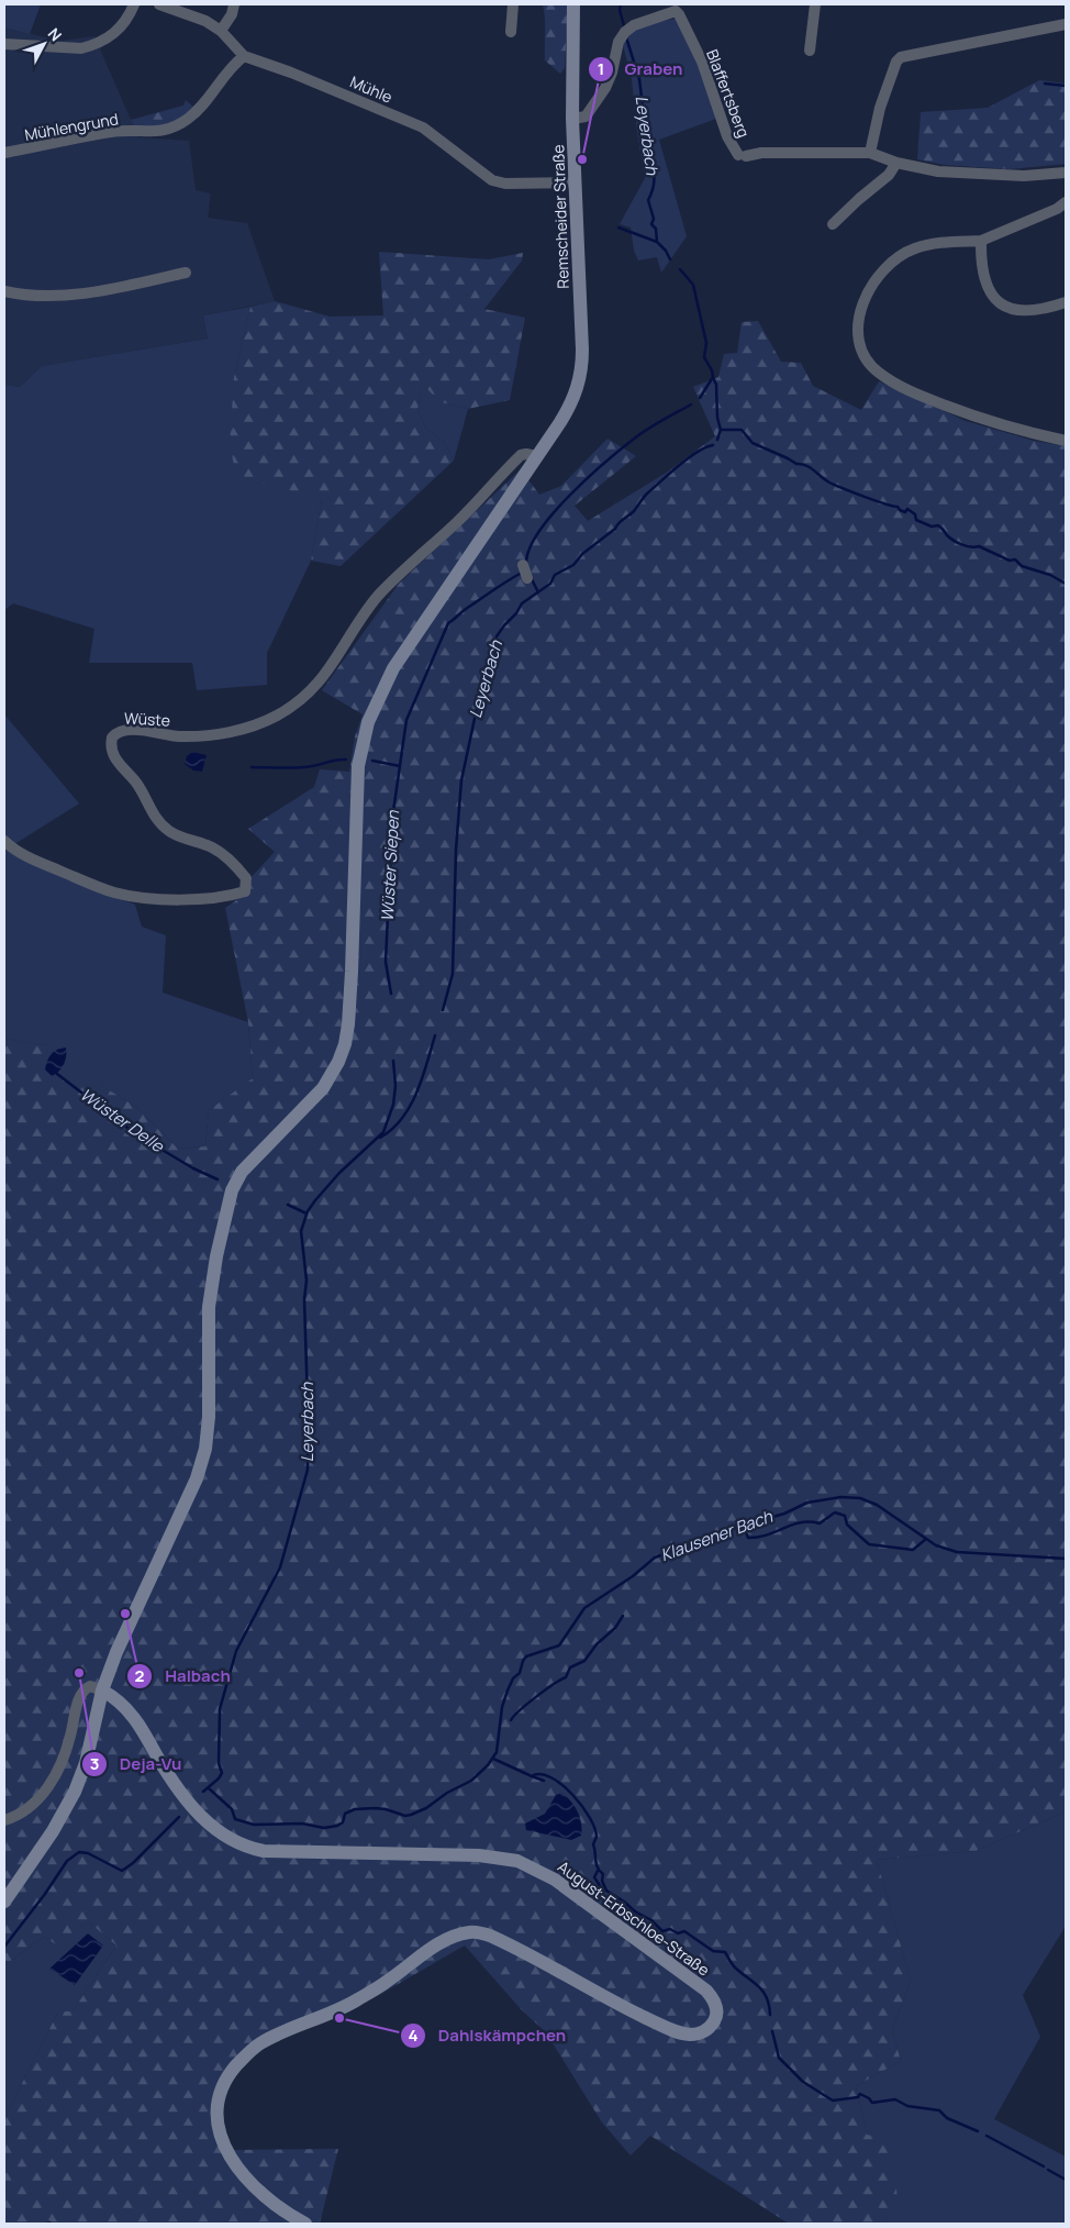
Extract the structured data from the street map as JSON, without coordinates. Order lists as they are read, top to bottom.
{
  "streets": {
    "main road": ["Remscheider Straße", "August-Erbschloe-Straße"],
    "street": [
      "Mühle",
      "Blaffertsberg",
      "Mühlengrund",
      "Wüste"
    ]
  },
  "crossings": [
    ["Mühle", "Mühlengrund"],
    ["Mühle", "Remscheider Straße"],
    ["Blaffertsberg", "Remscheider Straße"],
    ["Remscheider Straße", "Wüste"],
    ["Remscheider Straße", "August-Erbschloe-Straße"]
  ],
  "water": [
    "Leyerbach",
    "Wüster Siepen",
    "Wüster Delle",
    "Klausener Bach"
  ],
  "places": [
    "Graben",
    "Halbach",
    "Deja-Vu",
    "Dahlskämpchen"
  ],
  "north": "top right"
}
